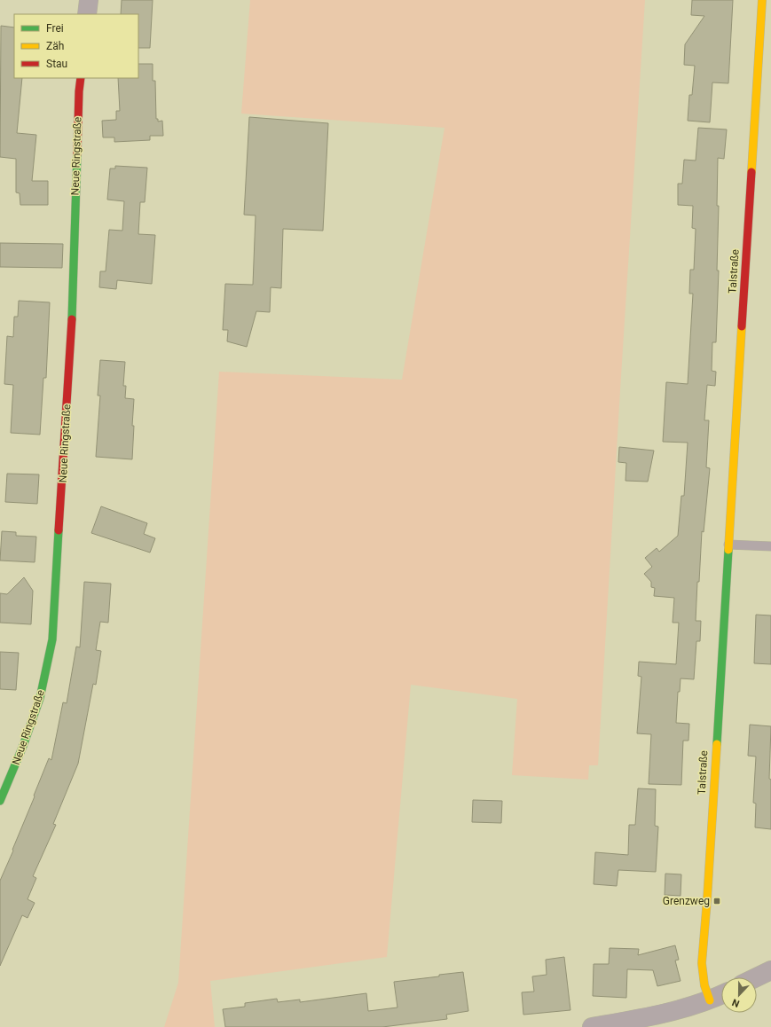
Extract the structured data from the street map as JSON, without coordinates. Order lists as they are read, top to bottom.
{
  "streets": {
    "street": ["Neue Ringstraße", "Talstraße"]
  },
  "places": {
    "transit": ["Grenzweg"]
  },
  "legend": ["Frei", "Zäh", "Stau"],
  "north": "bottom"
}
